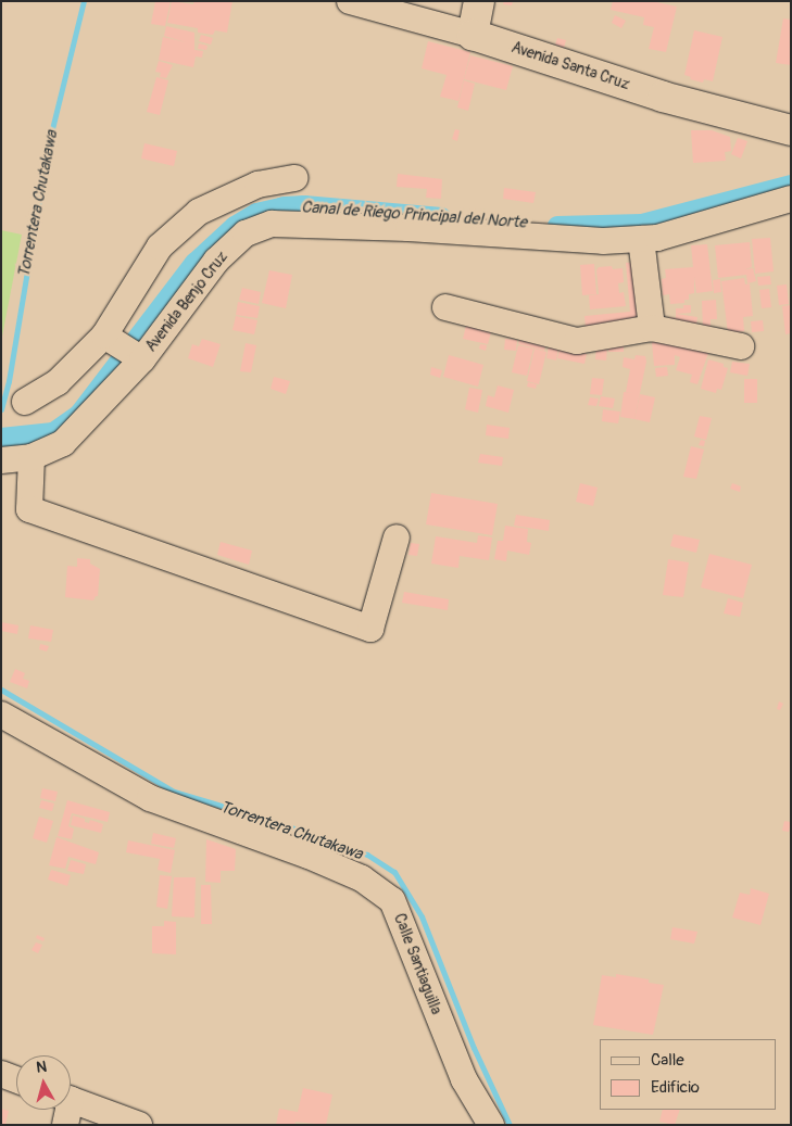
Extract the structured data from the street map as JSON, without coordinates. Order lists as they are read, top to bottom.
{
  "streets": {
    "main road": ["Avenida Santa Cruz"],
    "street": ["Avenida Benjo Cruz", "Calle Santiaguilla"]
  },
  "water": ["Torrentera Chutakawa", "Canal de Riego Principal del Norte"],
  "legend": ["Calle", "Edificio"],
  "north": "top"
}
